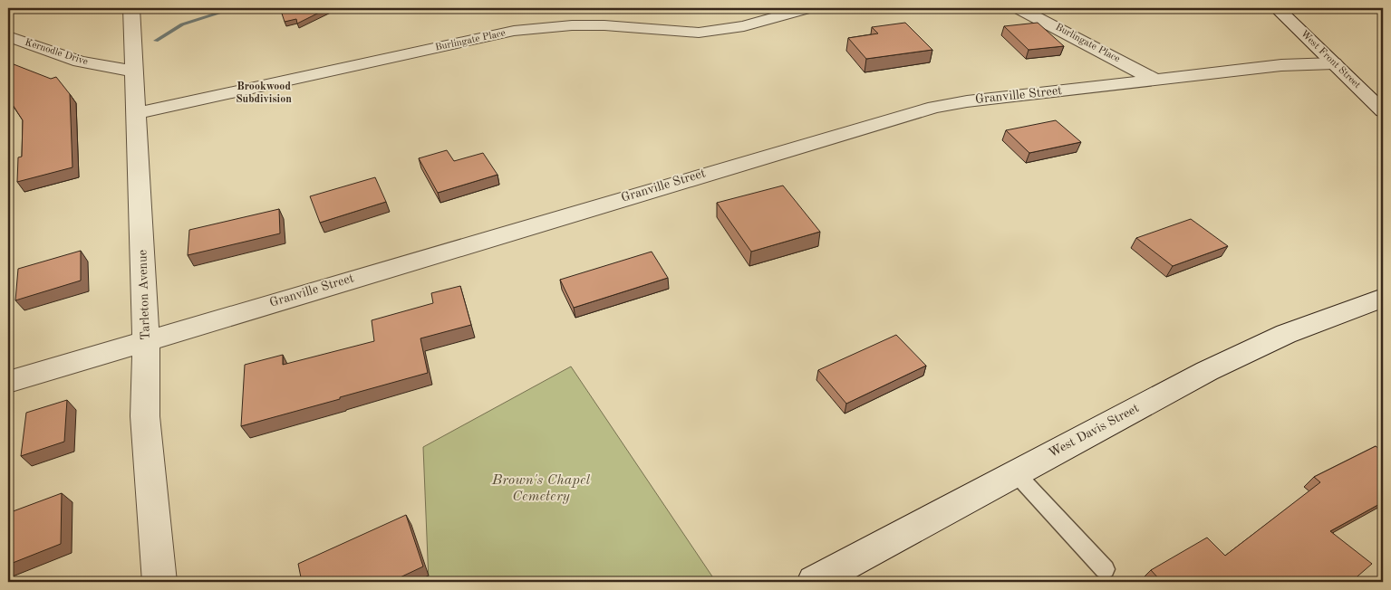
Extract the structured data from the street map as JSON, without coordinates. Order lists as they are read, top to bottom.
{
  "streets": {
    "street": [
      "Burlingate Place",
      "Kernodle Drive",
      "West Front Street",
      "Granville Street",
      "Tarleton Avenue",
      "West Davis Street"
    ]
  },
  "crossings": [
    ["Burlingate Place", "Granville Street"],
    ["Burlingate Place", "Tarleton Avenue"],
    ["Kernodle Drive", "Tarleton Avenue"],
    ["West Front Street", "Granville Street"],
    ["Granville Street", "Tarleton Avenue"]
  ],
  "districts": ["Brookwood Subdivision"],
  "parks": ["Brown's Chapel Cemetery"]
}
